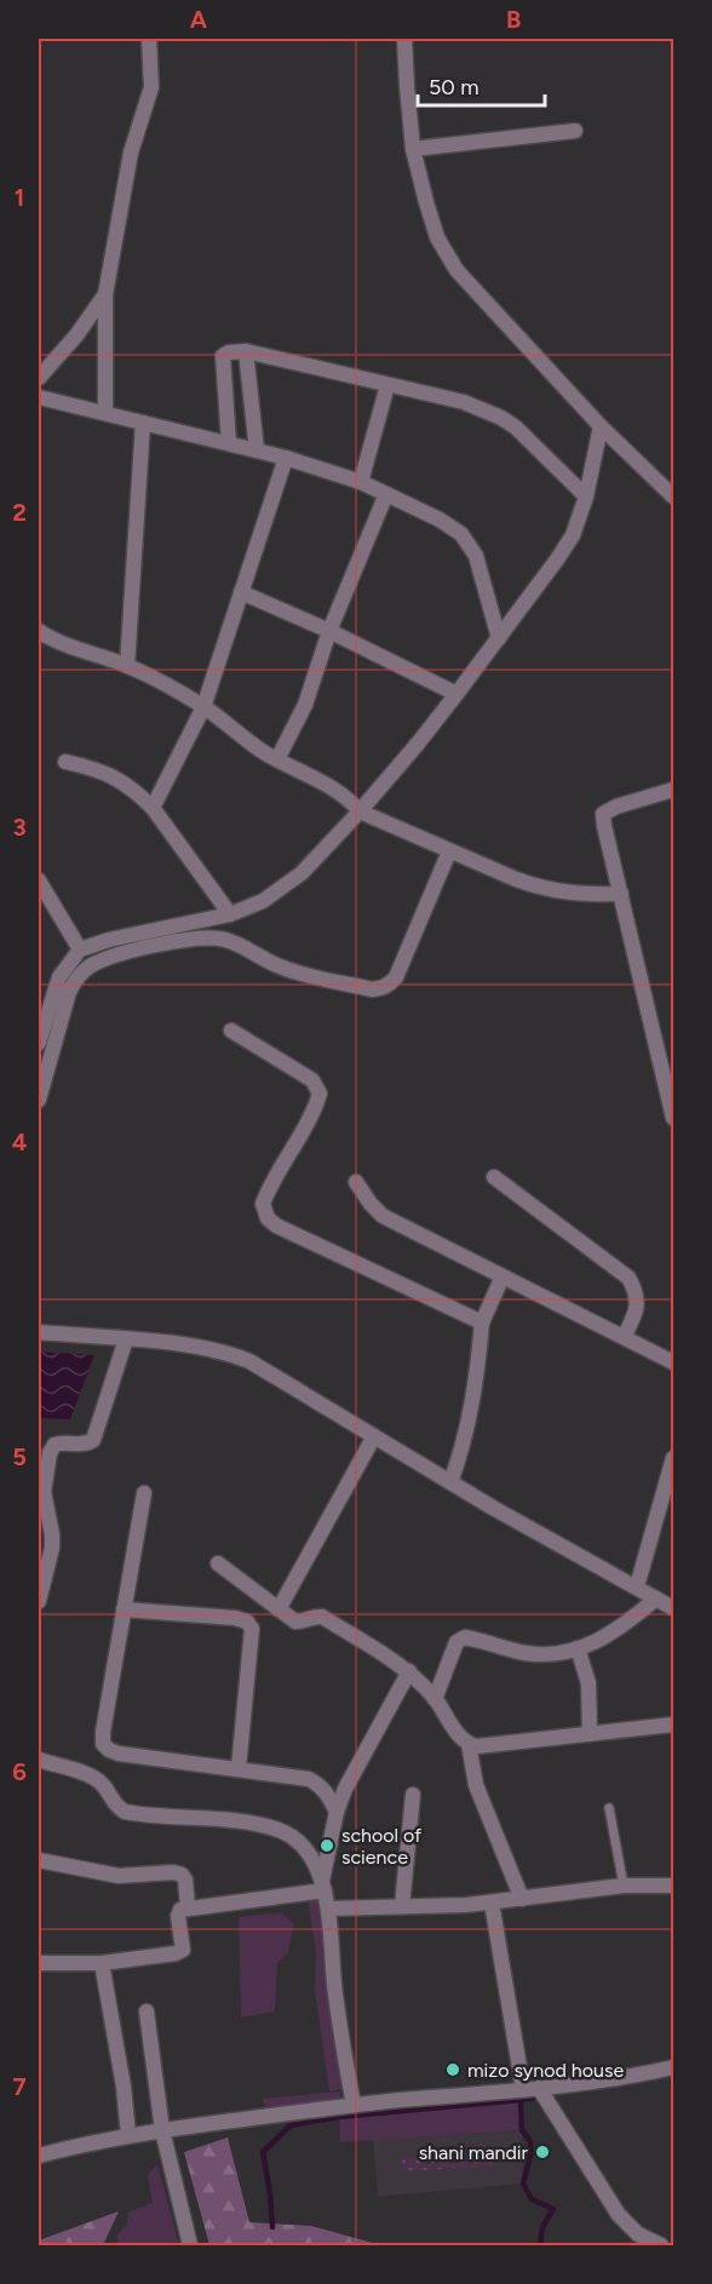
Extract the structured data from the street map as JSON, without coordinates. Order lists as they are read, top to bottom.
{
  "places": ["school of science", "mizo synod house", "shani mandir"],
  "scale_bar": "50 m",
  "grid": {
    "columns": ["A", "B"],
    "rows": [
      "1",
      "2",
      "3",
      "4",
      "5",
      "6",
      "7"
    ]
  }
}
